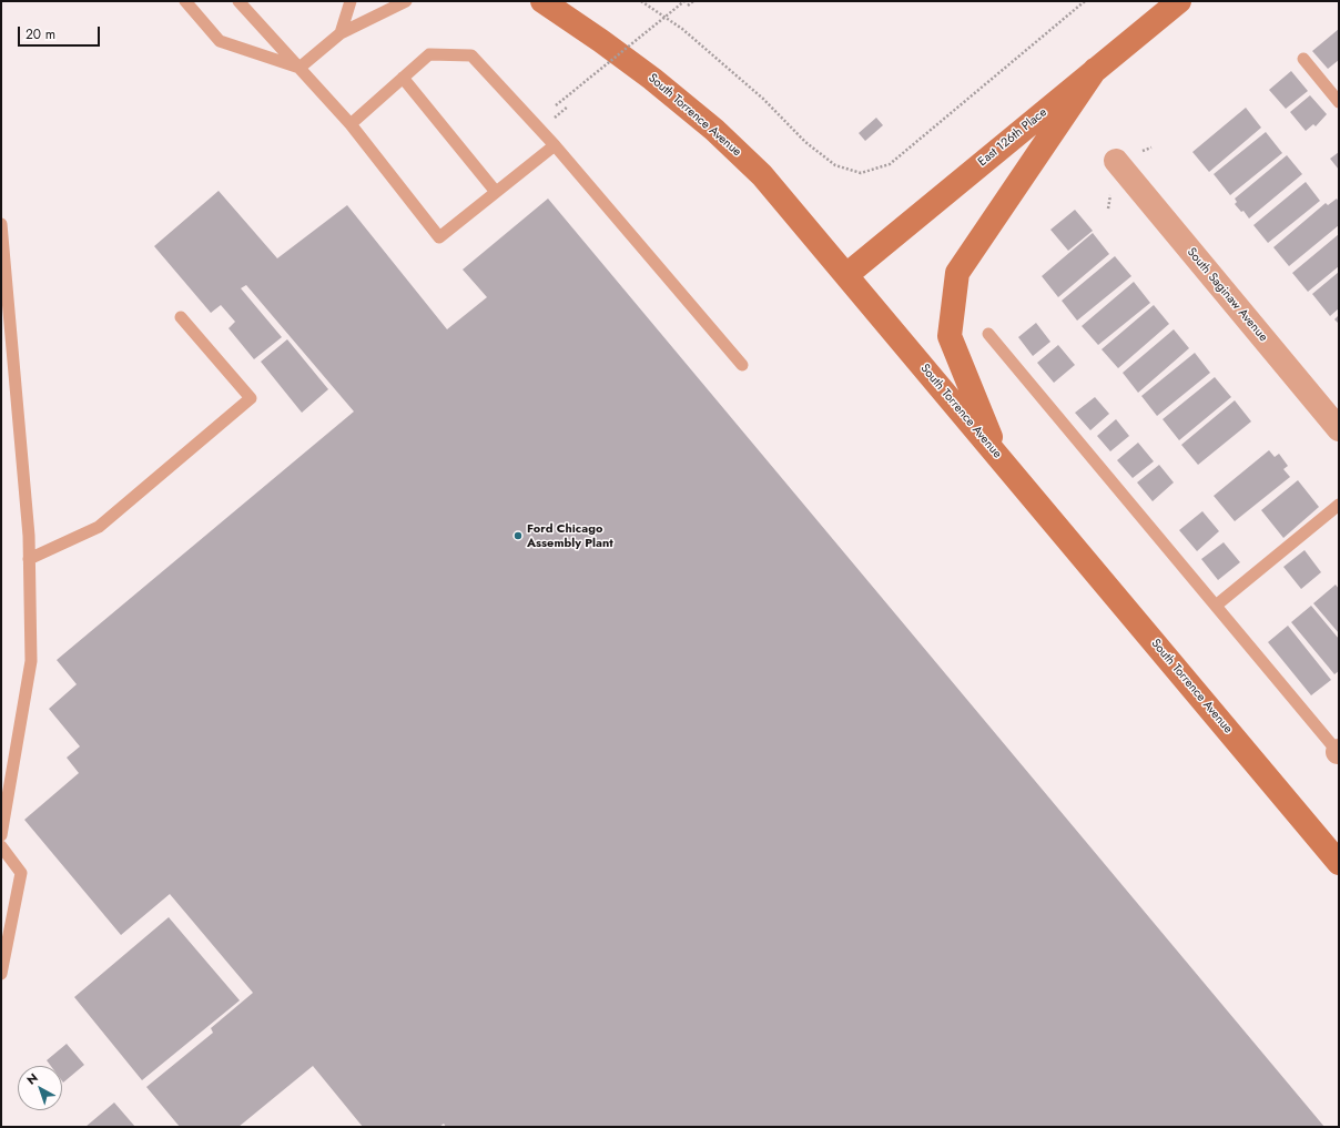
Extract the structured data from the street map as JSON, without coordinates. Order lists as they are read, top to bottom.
{
  "streets": {
    "main road": ["South Torrence Avenue", "East 126th Place"],
    "street": ["South Saginaw Avenue"]
  },
  "crossings": [
    ["South Torrence Avenue", "East 126th Place"]
  ],
  "places": ["Ford Chicago Assembly Plant"],
  "scale_bar": "20 m",
  "north": "top left"
}
